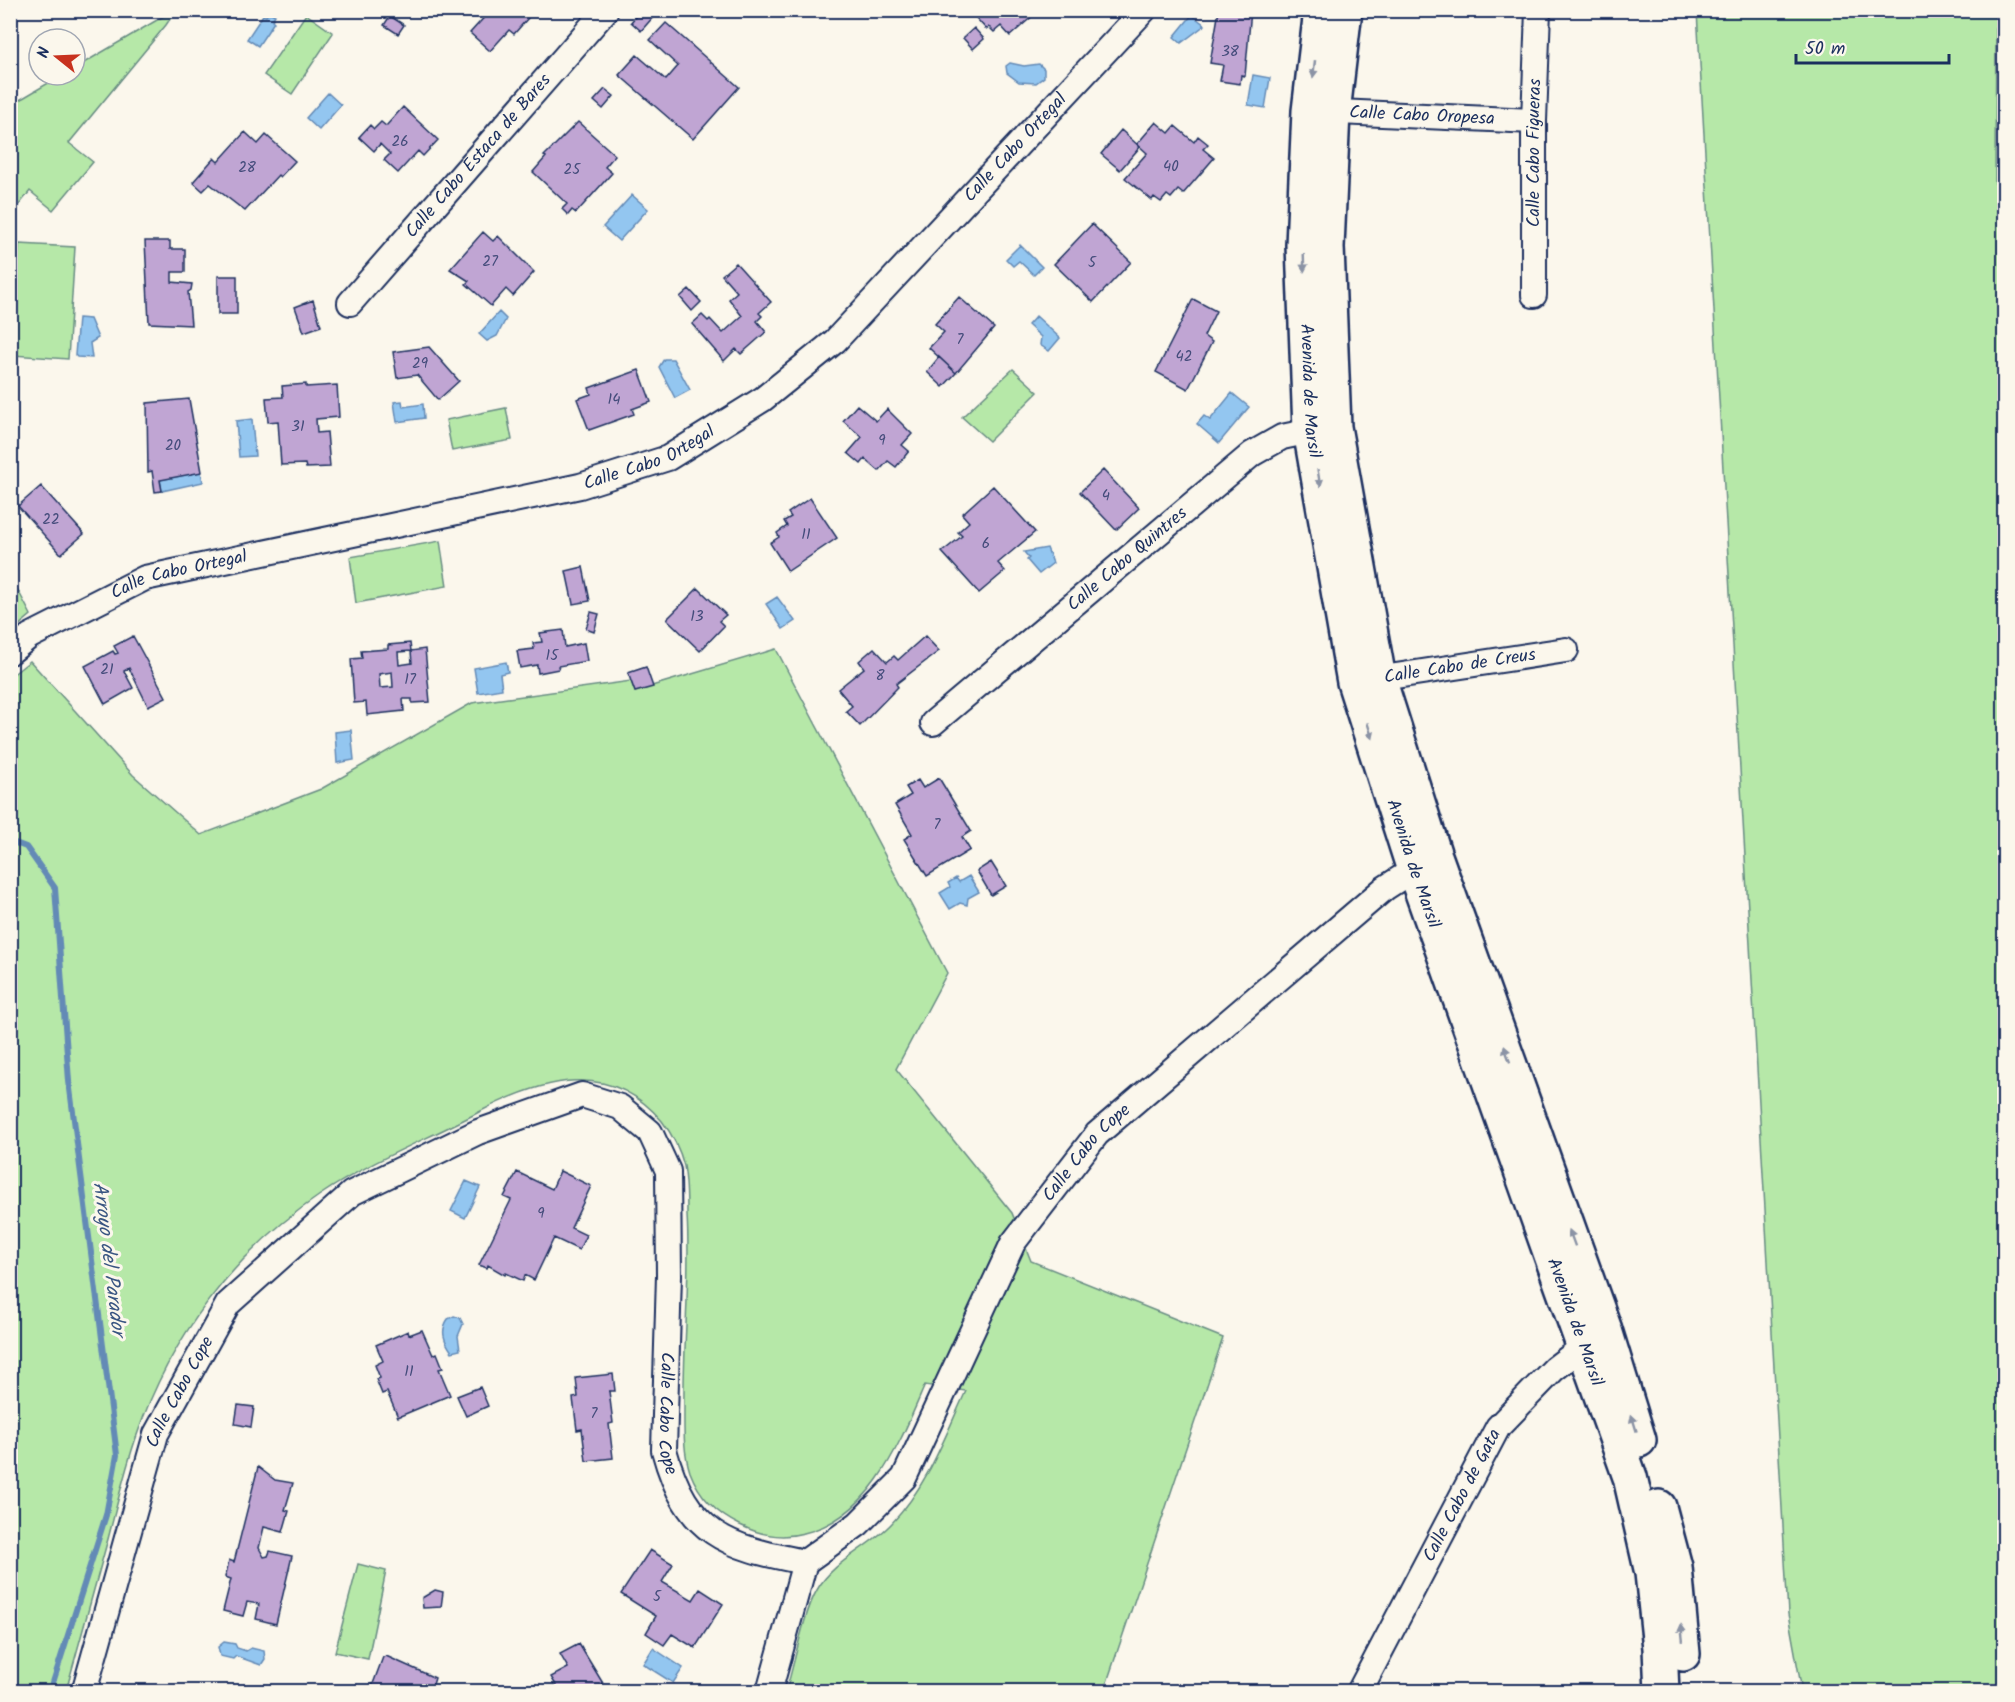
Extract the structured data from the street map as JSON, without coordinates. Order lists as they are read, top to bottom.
{
  "streets": {
    "street": [
      "Calle Cabo Oropesa",
      "Calle Cabo Ortegal",
      "Calle Cabo Figueras",
      "Calle Cabo Estaca de Bares",
      "Avenida de Marsil",
      "Calle Cabo Quintres",
      "Calle Cabo de Creus",
      "Calle Cabo Cope",
      "Calle Cabo de Gata"
    ]
  },
  "crossings": [
    ["Calle Cabo Oropesa", "Calle Cabo Figueras"],
    ["Calle Cabo Oropesa", "Avenida de Marsil"],
    ["Avenida de Marsil", "Calle Cabo Quintres"],
    ["Avenida de Marsil", "Calle Cabo de Creus"],
    ["Avenida de Marsil", "Calle Cabo Cope"],
    ["Avenida de Marsil", "Calle Cabo de Gata"]
  ],
  "water": ["Arroyo del Parador"],
  "house_numbers": [
    "38",
    "26",
    "40",
    "28",
    "25",
    "27",
    "5",
    "7",
    "42",
    "29",
    "14",
    "31",
    "9",
    "20",
    "4",
    "22",
    "11",
    "6",
    "13",
    "15",
    "21",
    "8",
    "17",
    "7",
    "9",
    "11",
    "7",
    "5"
  ],
  "scale_bar": "50 m",
  "north": "left"
}
